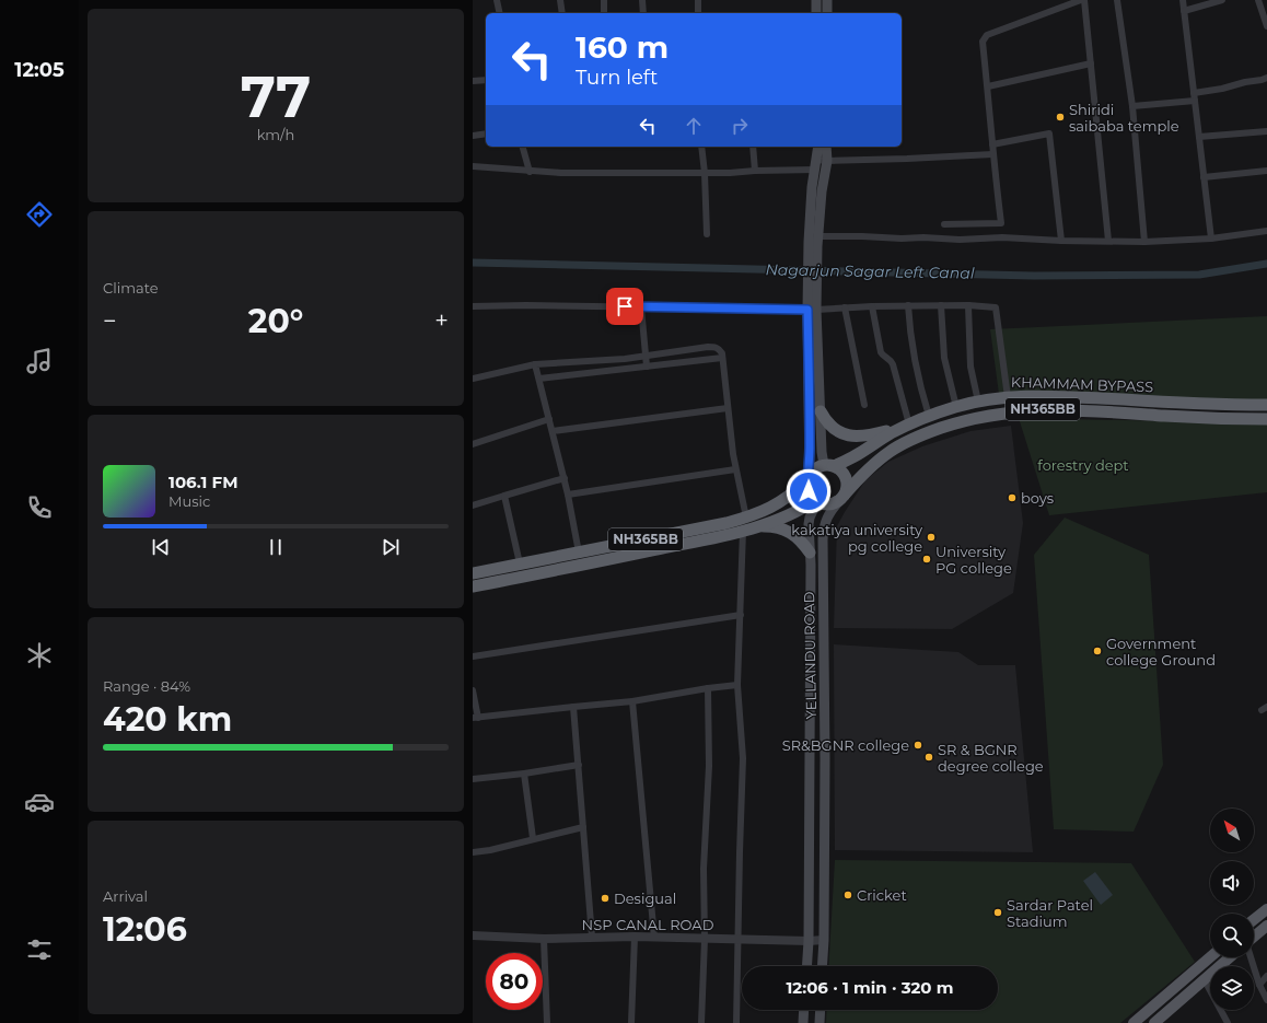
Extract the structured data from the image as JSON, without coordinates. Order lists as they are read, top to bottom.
{
  "streets": {
    "highway": ["KHAMMAM BYPASS", "NH365BB"],
    "main road": ["YELLANDU ROAD"],
    "street": ["NSP CANAL ROAD"]
  },
  "crossings": [
    ["KHAMMAM BYPASS", "NH365BB"],
    ["KHAMMAM BYPASS", "YELLANDU ROAD"],
    ["NH365BB", "YELLANDU ROAD"],
    ["YELLANDU ROAD", "NSP CANAL ROAD"]
  ],
  "water": ["Nagarjun Sagar Left Canal"],
  "parks": ["forestry dept"],
  "places": [
    "Shiridi saibaba temple",
    "boys",
    "kakatiya university pg college",
    "University PG college",
    "Government college Ground",
    "SR&BGNR college",
    "SR & BGNR degree college",
    "Cricket",
    "Desigual",
    "Sardar Patel Stadium"
  ],
  "north": "top left",
  "page": {
    "tabs": "12:05",
    "tile": [
      ["77", "km/h"],
      "Climate",
      ["Range · 84%", "420 km"],
      ["Arrival", "12:06"]
    ],
    "turn": ["160 m", "Turn left"],
    "heat": ["−", "20°", "+"],
    "song": ["106.1 FM", "Music"],
    "limit": "80",
    "trip": "12:06 · 1 min · 320 m"
  }
}
